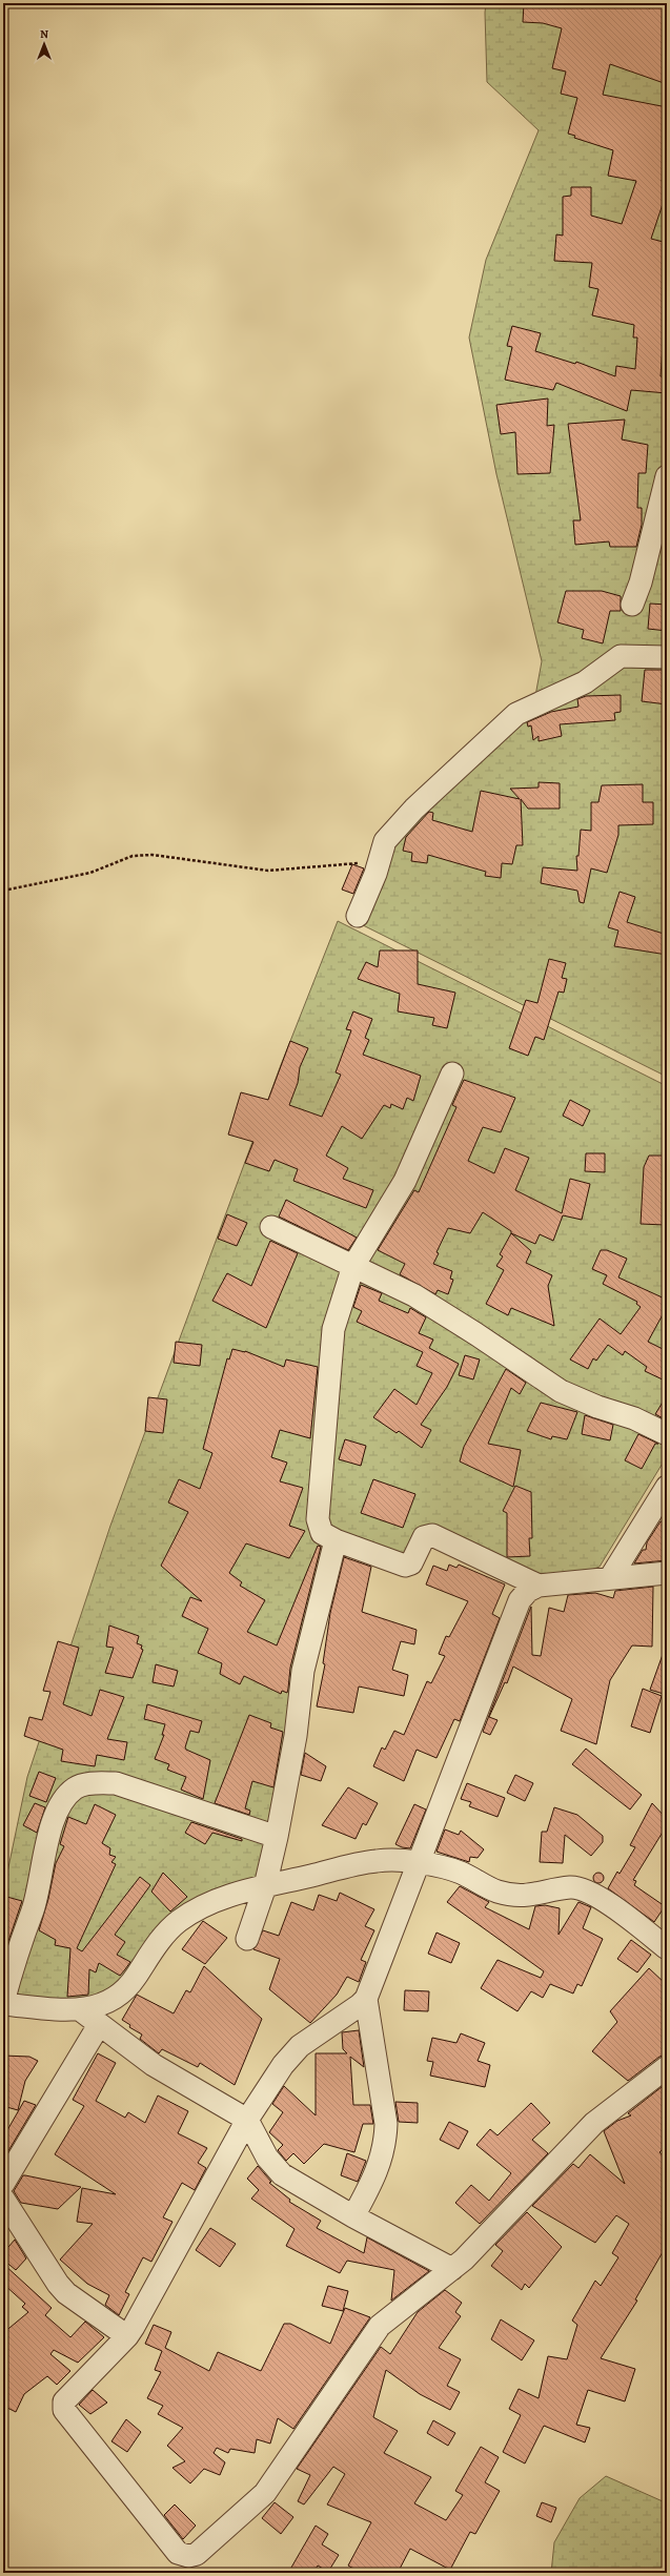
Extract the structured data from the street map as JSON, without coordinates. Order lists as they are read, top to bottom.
{
  "north": "top"
}
